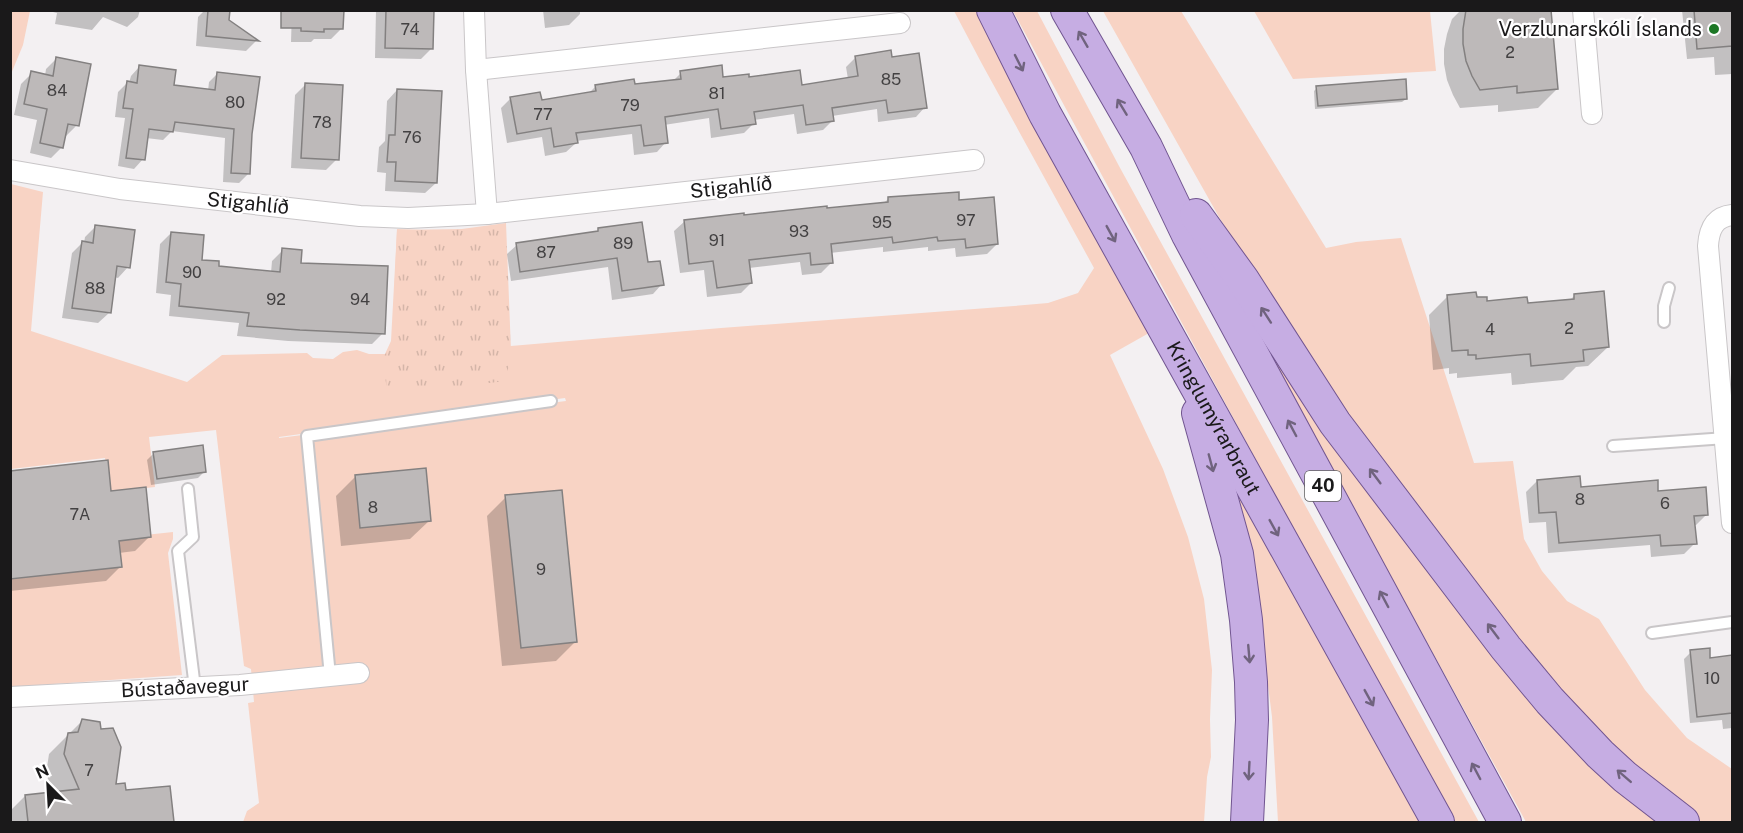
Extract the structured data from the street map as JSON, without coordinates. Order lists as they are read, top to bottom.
{
  "streets": {
    "main road": ["Kringlumýrarbraut", "40"],
    "street": ["Stigahlíð", "Bústaðavegur"]
  },
  "places": ["Verzlunarskóli Íslands"],
  "house_numbers": [
    "74",
    "2",
    "85",
    "84",
    "81",
    "80",
    "79",
    "77",
    "78",
    "76",
    "97",
    "95",
    "93",
    "91",
    "89",
    "87",
    "90",
    "88",
    "92",
    "94",
    "2",
    "4",
    "8",
    "6",
    "8",
    "7A",
    "9",
    "10",
    "7"
  ],
  "north": "top left"
}
